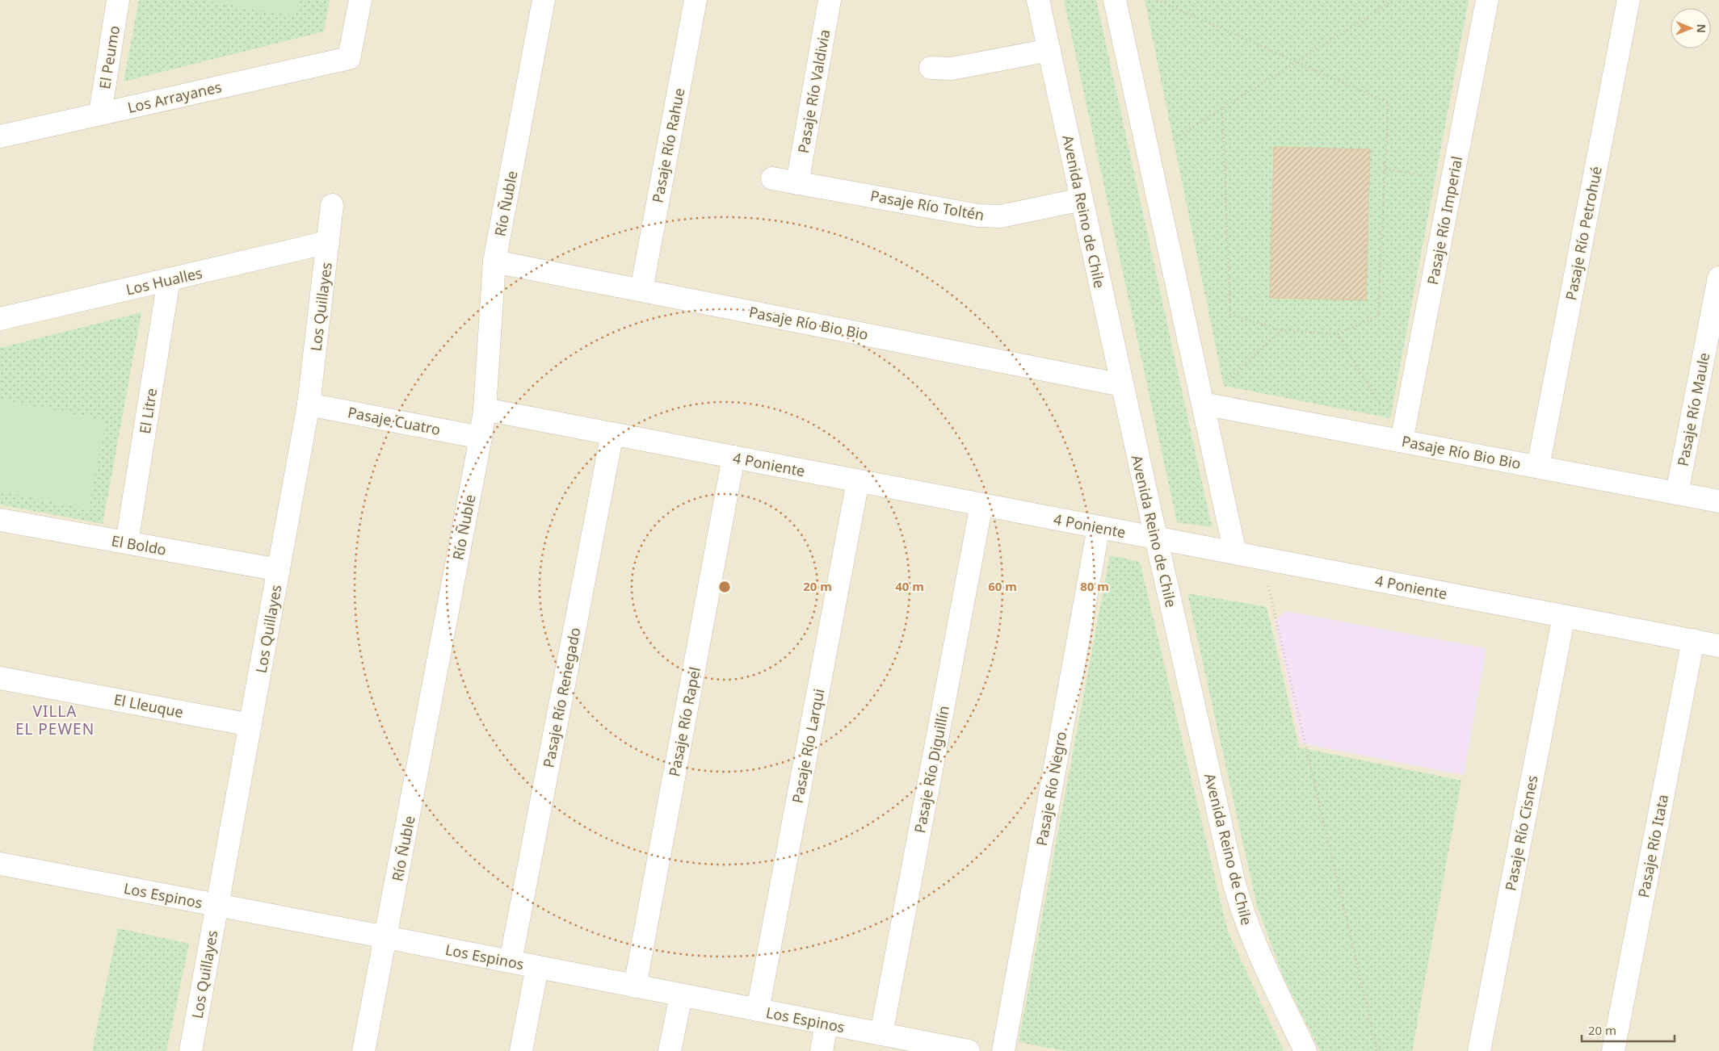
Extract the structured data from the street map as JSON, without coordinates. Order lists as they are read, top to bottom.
{
  "streets": {
    "street": [
      "El Peumo",
      "Pasaje Río Valdivia",
      "Los Arrayanes",
      "Pasaje Río Rahue",
      "Río Ñuble",
      "Pasaje Río Toltén",
      "Avenida Reino de Chile",
      "Pasaje Río Imperial",
      "Pasaje Río Petrohué",
      "Los Hualles",
      "Los Quillayes",
      "Pasaje Río Bio Bio",
      "Pasaje Río Maule",
      "El Litre",
      "Pasaje Cuatro",
      "4 Poniente",
      "El Boldo",
      "Pasaje Río Renegado",
      "El Lleuque",
      "Pasaje Río Rapel",
      "Pasaje Río Larqui",
      "Pasaje Río Diguillín",
      "Pasaje Río Negro",
      "Pasaje Río Cisnes",
      "Pasaje Río Itata",
      "Los Espinos"
    ]
  },
  "crossings": [
    ["El Peumo", "Los Arrayanes"],
    ["Pasaje Río Valdivia", "Pasaje Río Toltén"],
    ["Pasaje Río Rahue", "Pasaje Río Bio Bio"],
    ["Río Ñuble", "Pasaje Río Bio Bio"],
    ["Río Ñuble", "Pasaje Cuatro"],
    ["Río Ñuble", "4 Poniente"],
    ["Río Ñuble", "Los Espinos"],
    ["Pasaje Río Toltén", "Avenida Reino de Chile"],
    ["Avenida Reino de Chile", "Pasaje Río Bio Bio"],
    ["Avenida Reino de Chile", "4 Poniente"],
    ["Pasaje Río Imperial", "Pasaje Río Bio Bio"],
    ["Pasaje Río Petrohué", "Pasaje Río Bio Bio"],
    ["Los Hualles", "Los Quillayes"],
    ["Los Hualles", "El Litre"],
    ["Los Quillayes", "Pasaje Cuatro"],
    ["Los Quillayes", "El Boldo"],
    ["Los Quillayes", "El Lleuque"],
    ["Los Quillayes", "Los Espinos"],
    ["Pasaje Río Bio Bio", "Pasaje Río Maule"],
    ["El Litre", "El Boldo"],
    ["4 Poniente", "Pasaje Río Renegado"],
    ["4 Poniente", "Pasaje Río Rapel"],
    ["4 Poniente", "Pasaje Río Larqui"],
    ["4 Poniente", "Pasaje Río Diguillín"],
    ["4 Poniente", "Pasaje Río Negro"],
    ["4 Poniente", "Pasaje Río Cisnes"],
    ["4 Poniente", "Pasaje Río Itata"],
    ["Pasaje Río Renegado", "Los Espinos"],
    ["Pasaje Río Rapel", "Los Espinos"],
    ["Pasaje Río Larqui", "Los Espinos"],
    ["Pasaje Río Diguillín", "Los Espinos"]
  ],
  "districts": ["VILLA EL PEWEN"],
  "scale_bar": "20 m",
  "north": "right",
  "rings": [
    "20 m",
    "40 m",
    "60 m",
    "80 m"
  ]
}
